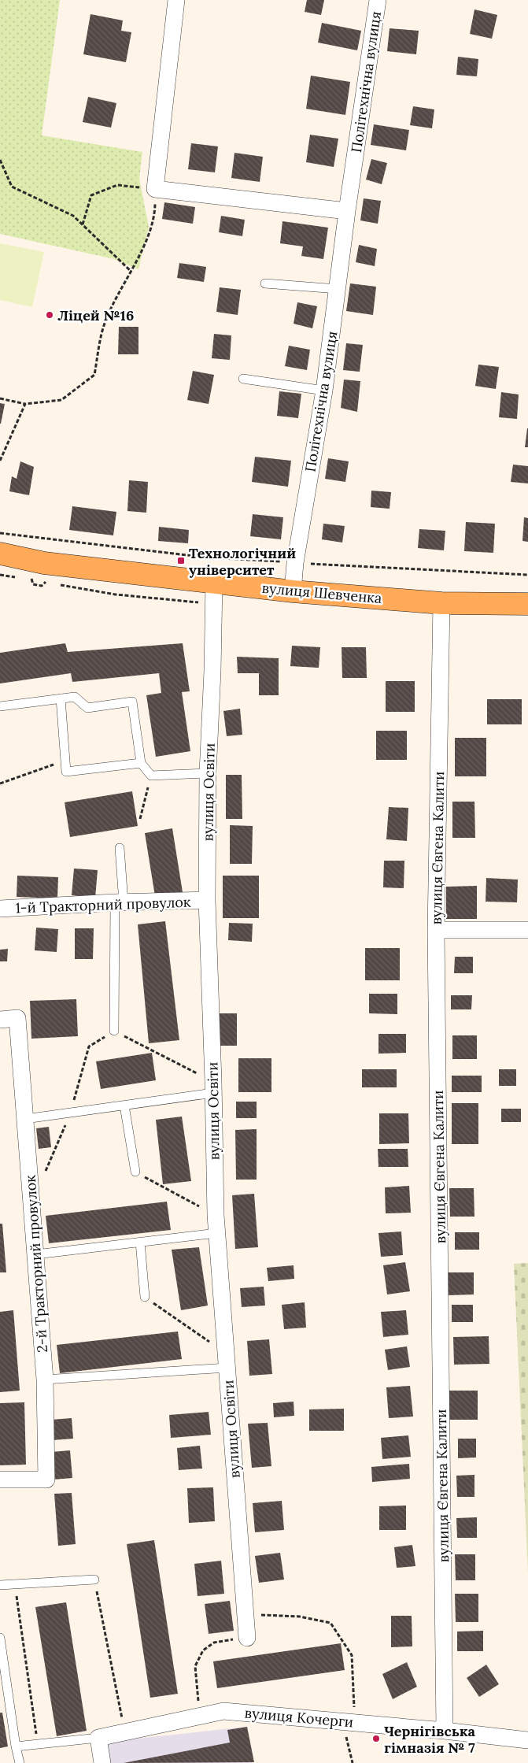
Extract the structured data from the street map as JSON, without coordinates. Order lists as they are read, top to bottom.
{
  "streets": {
    "main road": ["вулиця Шевченка"],
    "street": [
      "Політехнічна вулиця",
      "вулиця Освіти",
      "вулиця Євгена Калити",
      "1-й Тракторний провулок",
      "2-й Тракторний провулок",
      "вулиця Кочерги"
    ]
  },
  "crossings": [
    ["Політехнічна вулиця", "вулиця Шевченка"],
    ["вулиця Шевченка", "вулиця Освіти"],
    ["вулиця Шевченка", "вулиця Євгена Калити"],
    ["вулиця Освіти", "1-й Тракторний провулок"],
    ["вулиця Євгена Калити", "вулиця Кочерги"]
  ],
  "places": {
    "other": ["Ліцей №16", "Чернігівська гімназія № 7"],
    "transit": ["Технологічний університет"]
  }
}
